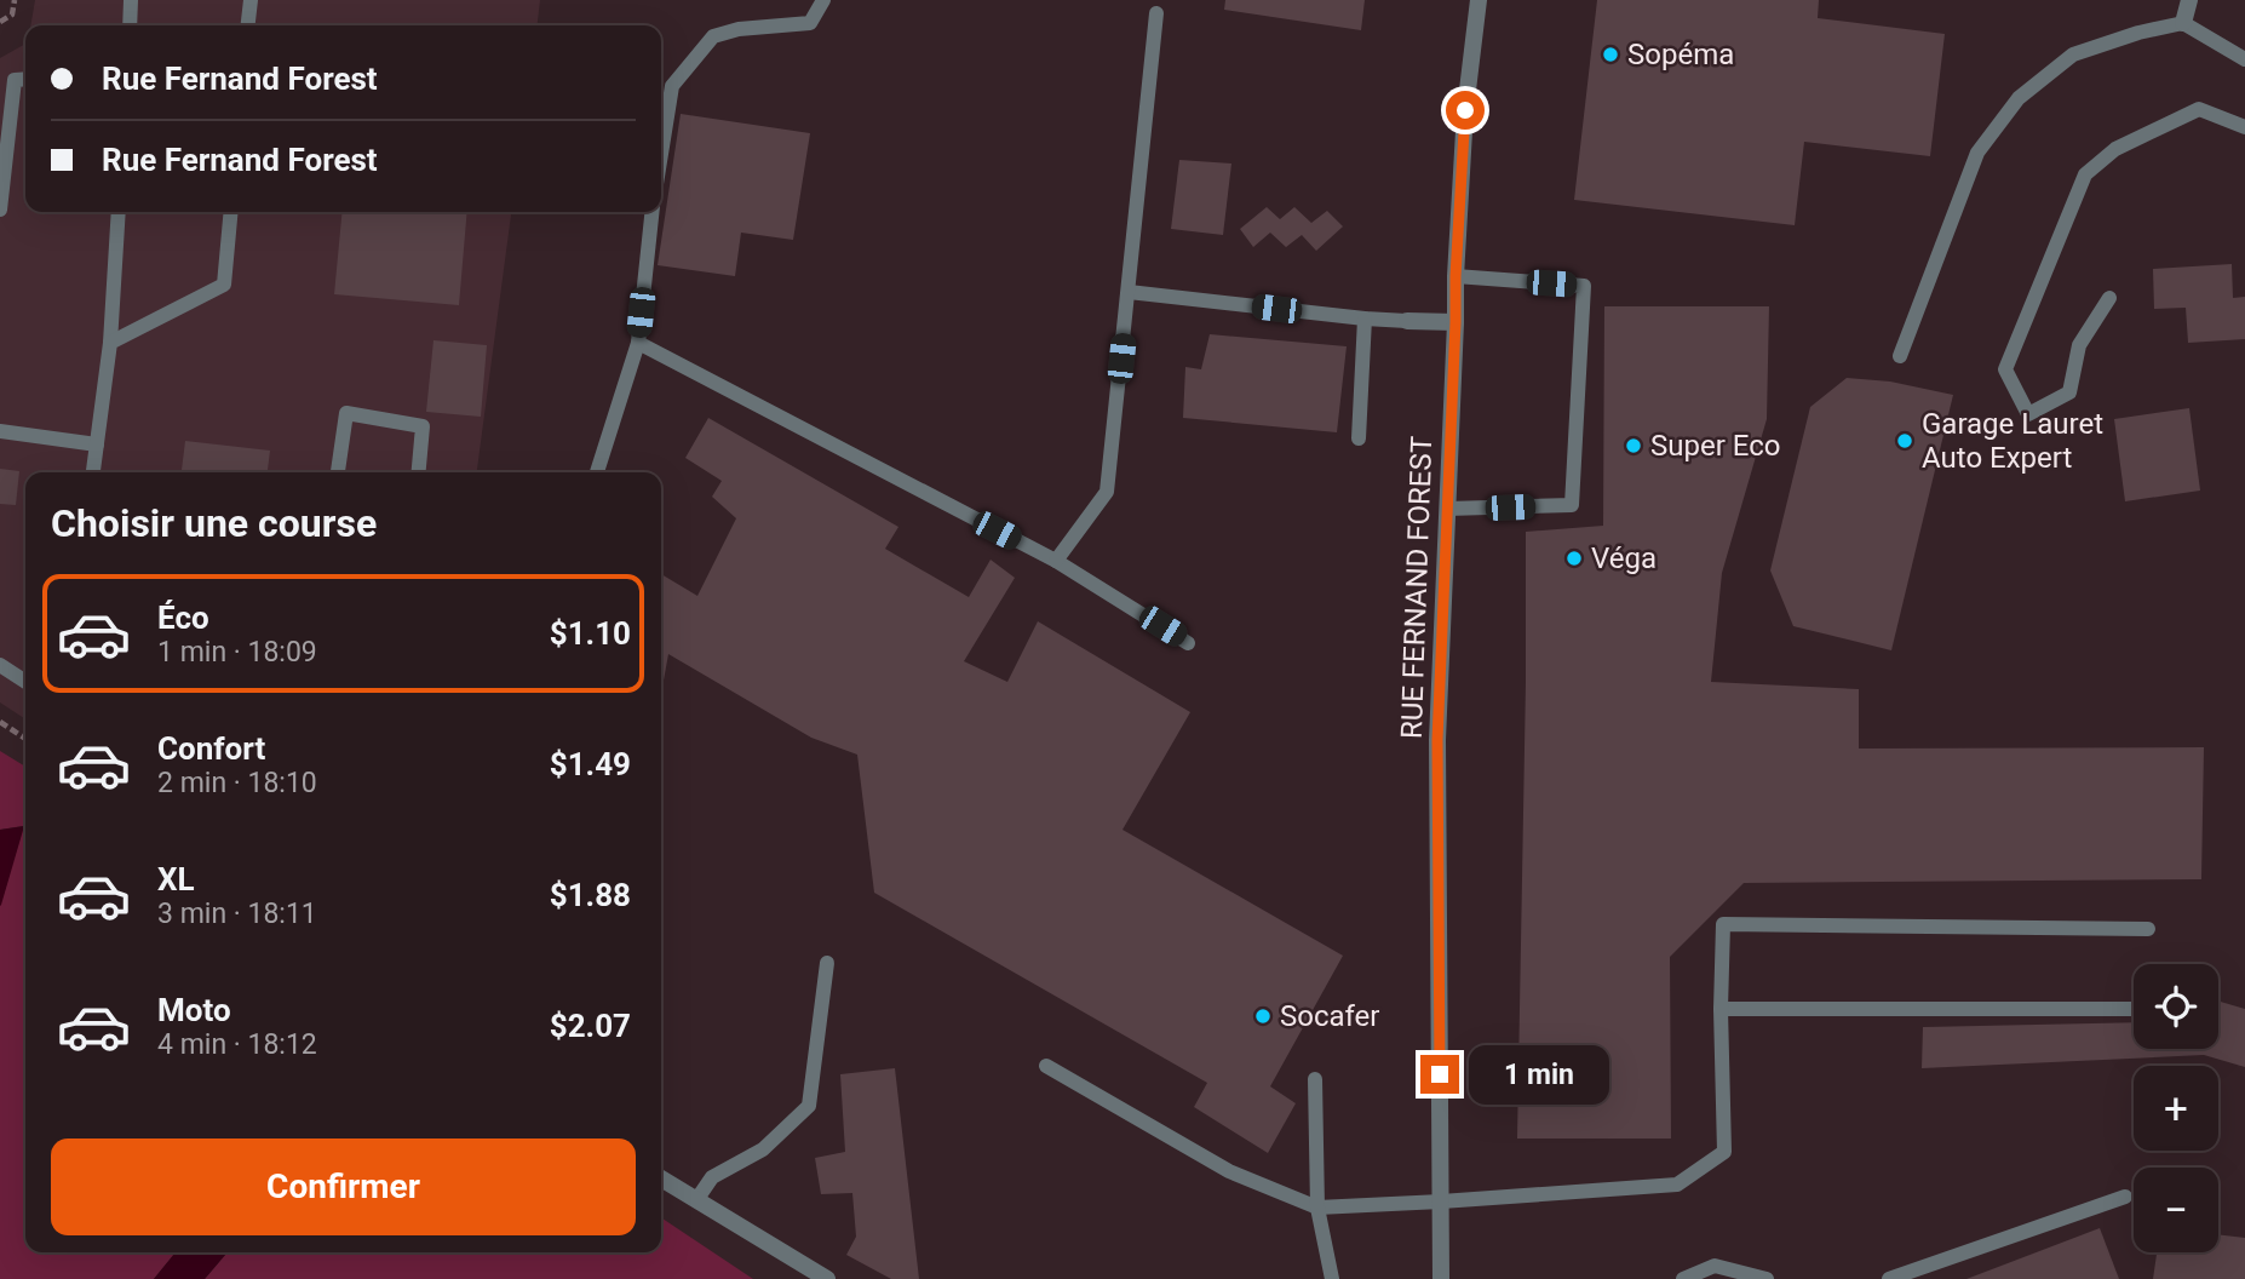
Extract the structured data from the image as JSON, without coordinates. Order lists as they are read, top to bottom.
{
  "streets": {
    "street": ["RUE FERNAND FOREST"]
  },
  "places": [
    "Sopéma",
    "Garage Lauret Auto Expert",
    "Super Eco",
    "Véga",
    "Socafer"
  ],
  "page": {
    "banner": ["Rue Fernand Forest", "Rue Fernand Forest"],
    "heading": "Choisir une course",
    "list": [
      {
        "name": "Éco",
        "note": "1 min · 18:09",
        "value": "$1.10"
      },
      {
        "name": "Confort",
        "note": "2 min · 18:10",
        "value": "$1.49"
      },
      {
        "name": "XL",
        "note": "3 min · 18:11",
        "value": "$1.88"
      },
      {
        "name": "Moto",
        "note": "4 min · 18:12",
        "value": "$2.07"
      }
    ],
    "map_buttons": ["+", "−"],
    "bubble": "1 min",
    "buttons": "Confirmer"
  }
}
